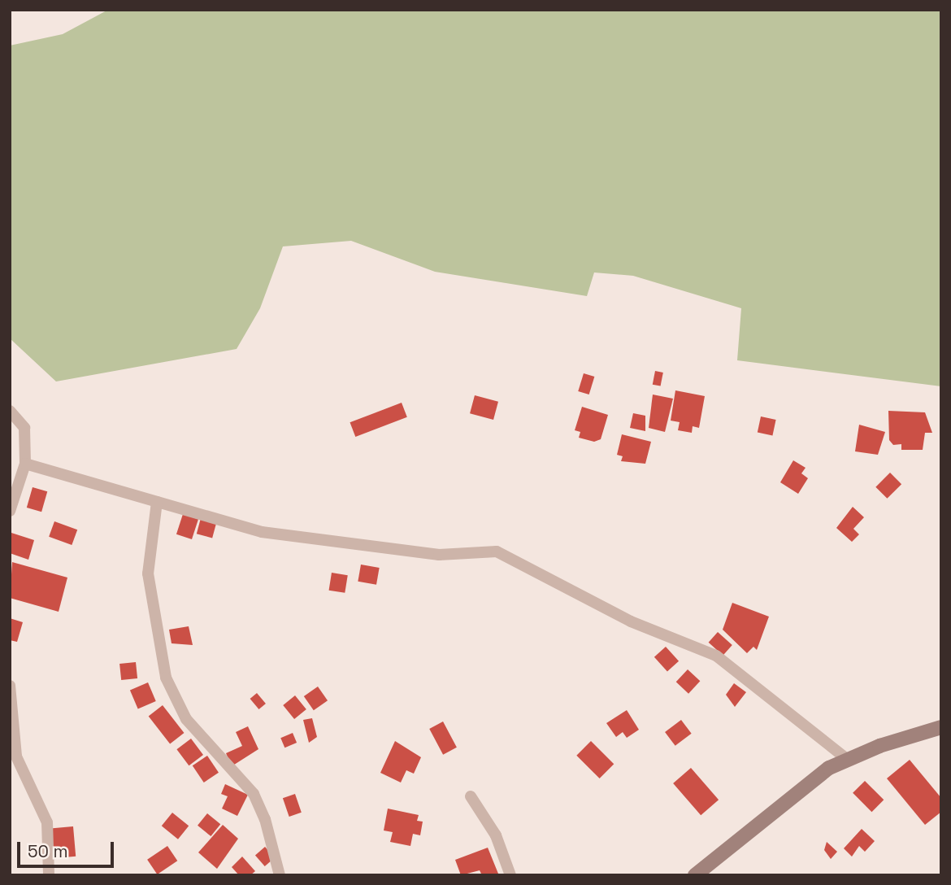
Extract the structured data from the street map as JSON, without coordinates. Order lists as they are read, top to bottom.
{
  "scale_bar": "50 m"
}
